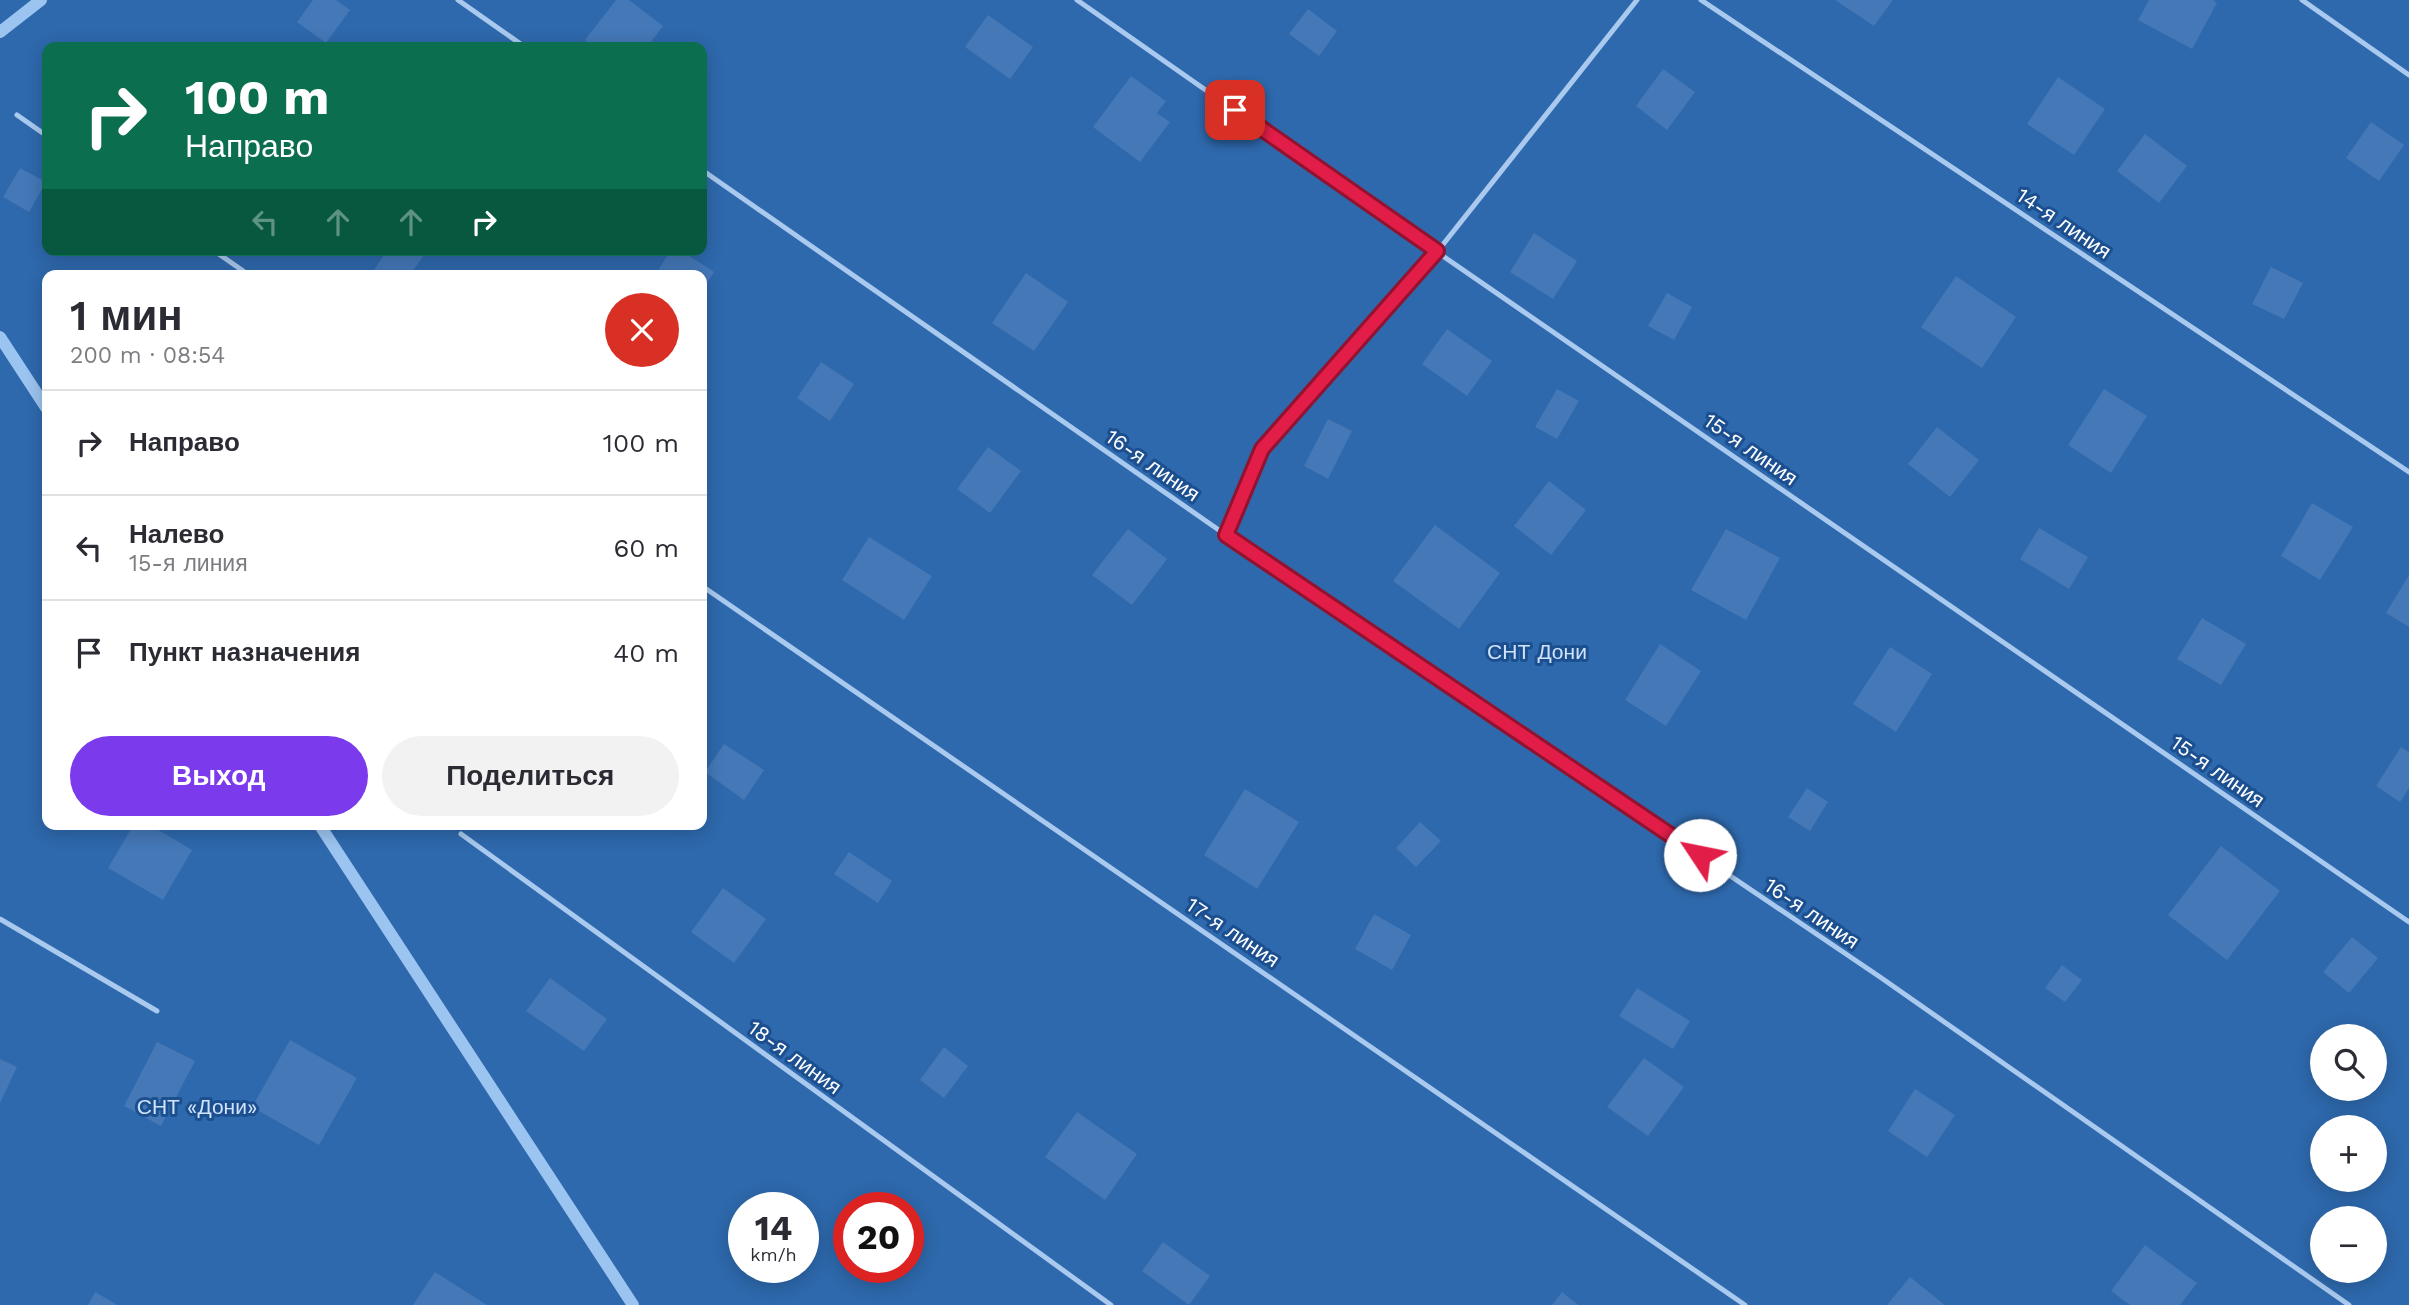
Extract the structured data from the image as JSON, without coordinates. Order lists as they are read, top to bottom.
{
  "streets": {
    "lane": [
      "14-я линия",
      "15-я линия",
      "16-я линия",
      "17-я линия",
      "18-я линия"
    ]
  },
  "parks": ["СНТ Дони", "СНТ «Дони»"],
  "page": {
    "turn": ["100 m", "Направо"],
    "heading": ["1 мин", "200 m · 08:54"],
    "list": [
      {
        "name": "Направо",
        "value": "100 m"
      },
      {
        "name": "Налево",
        "note": "15-я линия",
        "value": "60 m"
      },
      {
        "name": "Пункт назначения",
        "value": "40 m"
      }
    ],
    "buttons": ["Выход", "Поделиться"],
    "map_buttons": ["+", "−"],
    "speed": "14 km/h",
    "limit": "20"
  }
}
